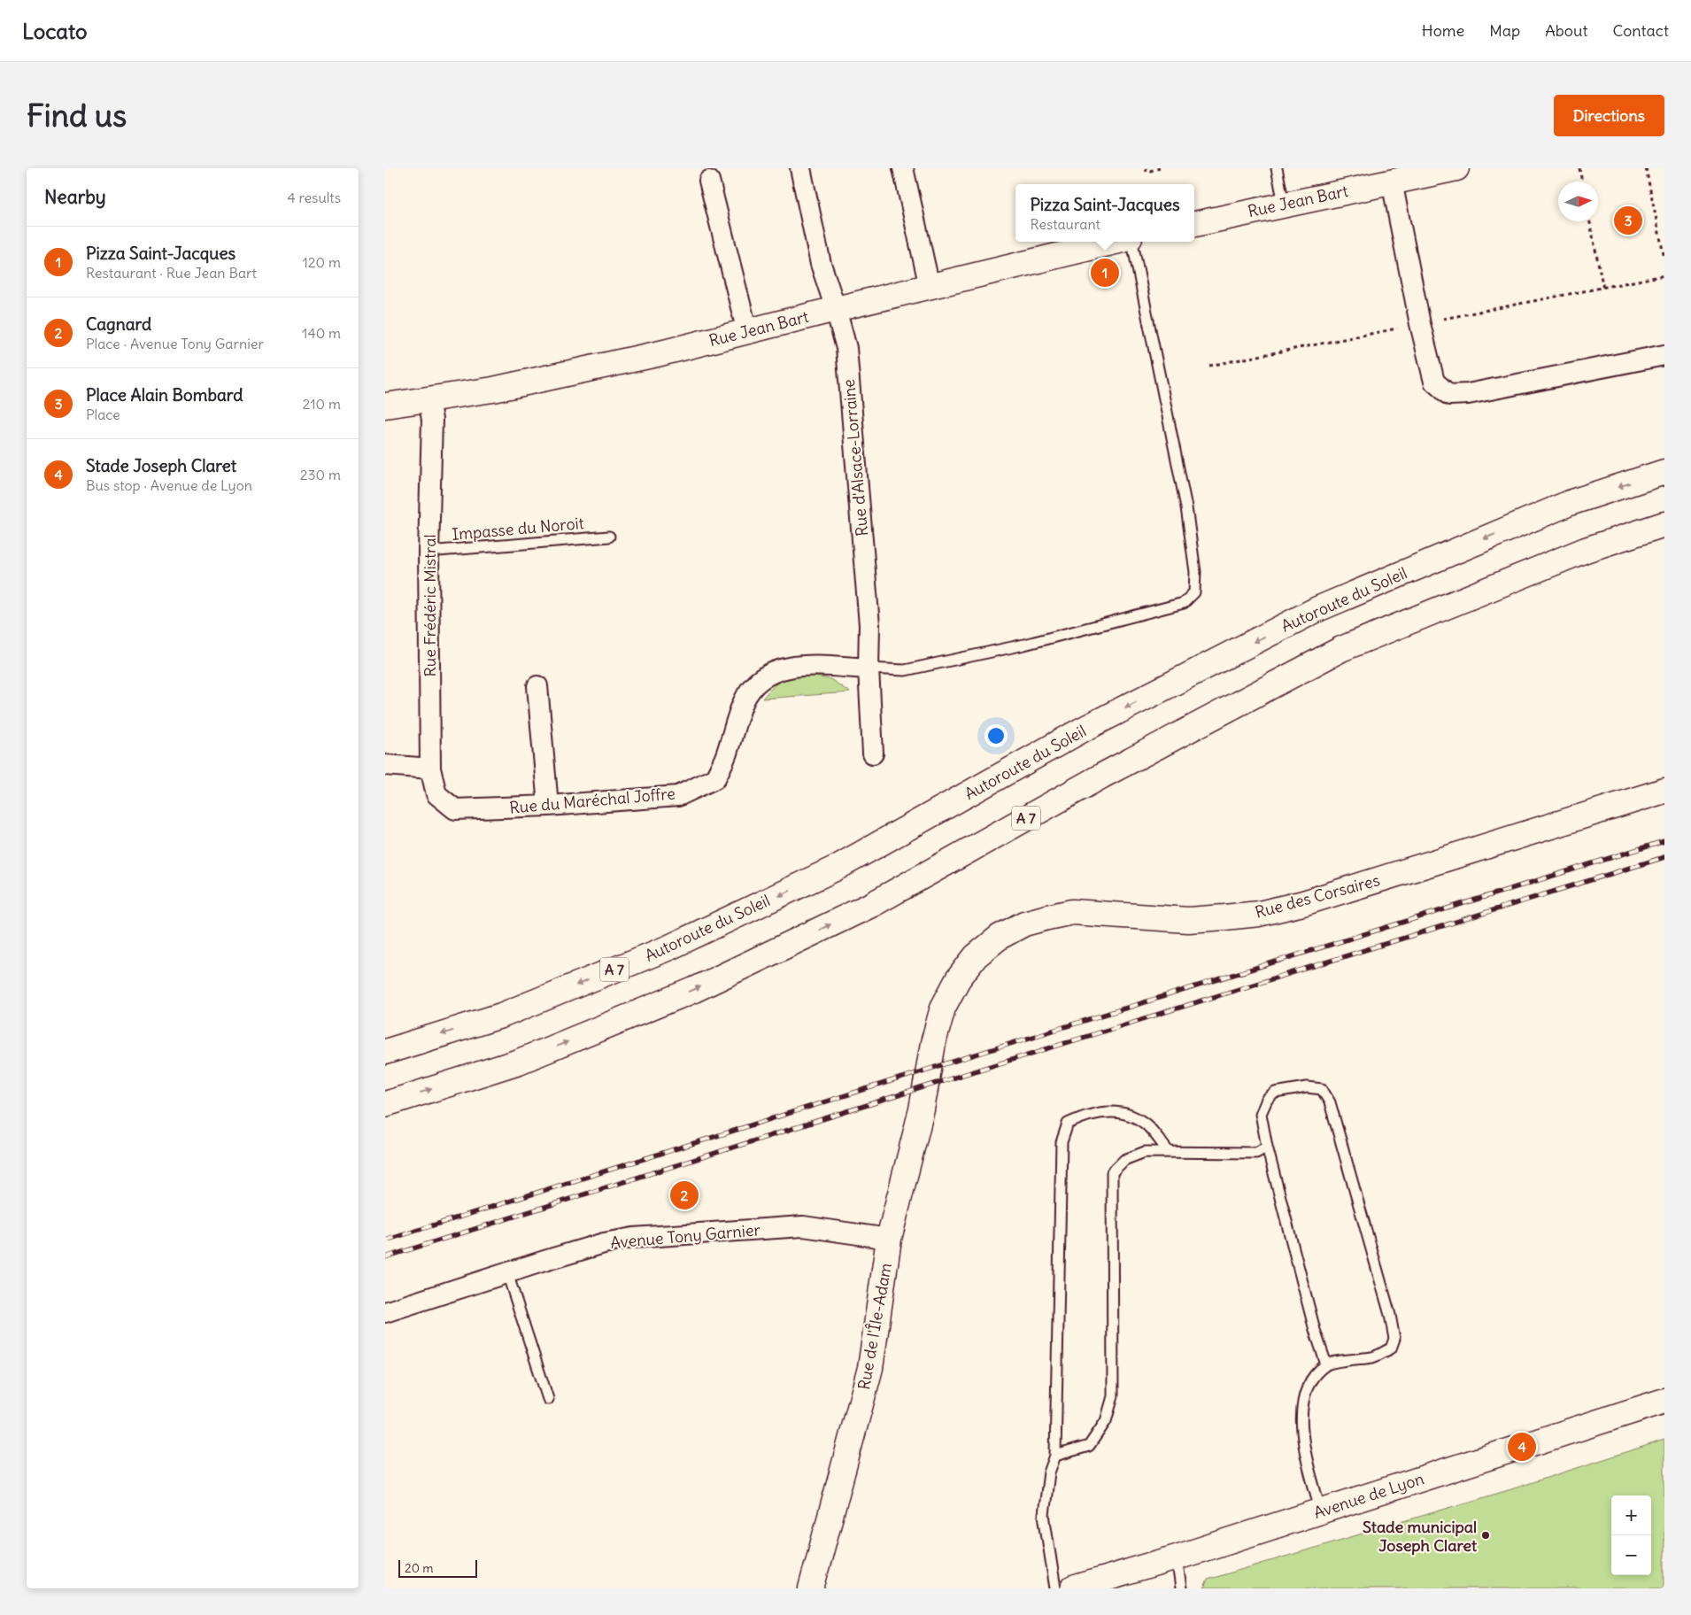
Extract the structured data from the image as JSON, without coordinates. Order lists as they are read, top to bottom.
{
  "streets": {
    "main road": [
      "Rue Jean Bart",
      "Autoroute du Soleil",
      "A 7",
      "Rue des Corsaires",
      "Rue de l'Île-Adam",
      "Avenue de Lyon"
    ],
    "street": [
      "Rue d'Alsace-Lorraine",
      "Rue Frédéric Mistral",
      "Rue du Maréchal Joffre",
      "Avenue Tony Garnier"
    ],
    "lane": ["Impasse du Noroit"]
  },
  "crossings": [
    ["Rue Jean Bart", "Rue d'Alsace-Lorraine"],
    ["Rue Jean Bart", "Rue Frédéric Mistral"],
    ["Rue d'Alsace-Lorraine", "Rue du Maréchal Joffre"],
    ["Impasse du Noroit", "Rue Frédéric Mistral"],
    ["Rue Frédéric Mistral", "Rue du Maréchal Joffre"],
    ["Rue des Corsaires", "Rue de l'Île-Adam"],
    ["Avenue Tony Garnier", "Rue de l'Île-Adam"]
  ],
  "places": ["Stade municipal Joseph Claret"],
  "scale_bar": "20 m",
  "north": "right",
  "page": {
    "header": "Locato",
    "nav": [
      "Home",
      "Map",
      "About",
      "Contact"
    ],
    "buttons": "Directions",
    "title": "Find us",
    "heading": ["Nearby", "4 results"],
    "popup": ["Pizza Saint-Jacques", "Restaurant"],
    "pins": [
      "3",
      "1",
      "2",
      "4"
    ],
    "list": [
      {
        "mark": "1",
        "name": "Pizza Saint-Jacques",
        "note": "Restaurant · Rue Jean Bart",
        "value": "120 m"
      },
      {
        "mark": "2",
        "name": "Cagnard",
        "note": "Place · Avenue Tony Garnier",
        "value": "140 m"
      },
      {
        "mark": "3",
        "name": "Place Alain Bombard",
        "note": "Place",
        "value": "210 m"
      },
      {
        "mark": "4",
        "name": "Stade Joseph Claret",
        "note": "Bus stop · Avenue de Lyon",
        "value": "230 m"
      }
    ],
    "map_buttons": ["+", "−"],
    "scale": "20 m"
  }
}
